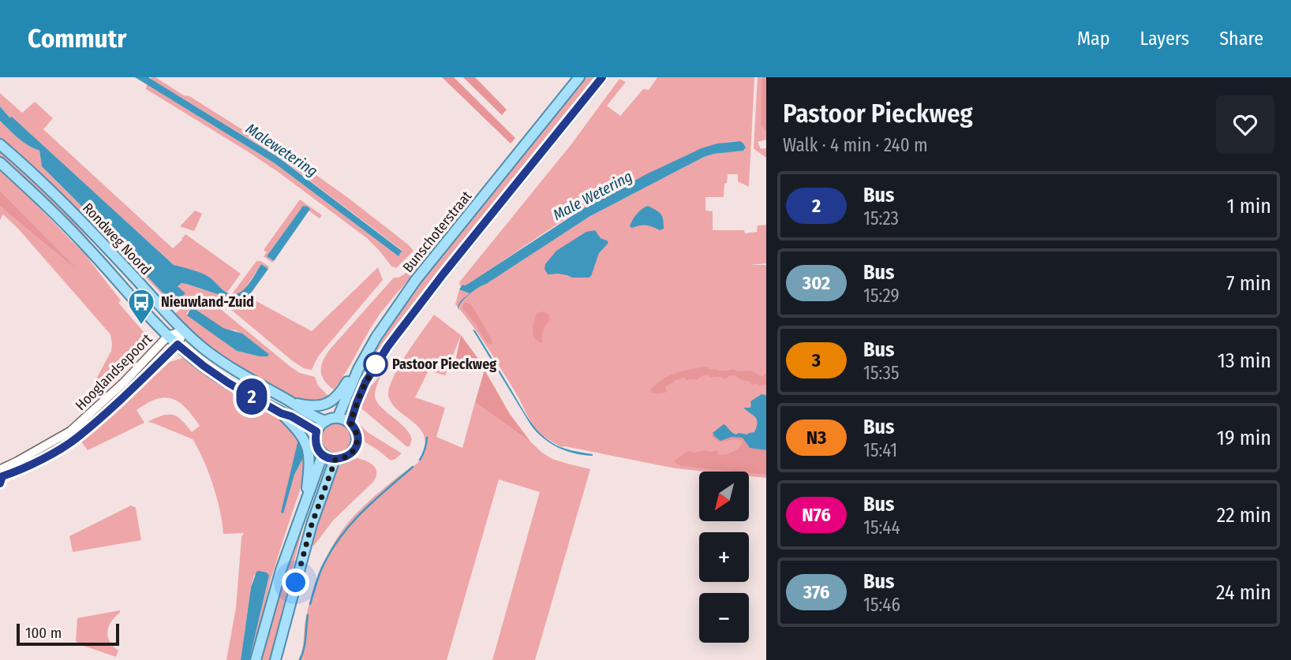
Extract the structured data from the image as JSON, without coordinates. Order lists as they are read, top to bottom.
{
  "streets": {
    "main road": ["Bunschoterstraat", "Rondweg Noord"],
    "street": ["Hooglandsepoort"]
  },
  "crossings": [
    ["Bunschoterstraat", "Rondweg Noord"],
    ["Rondweg Noord", "Hooglandsepoort"]
  ],
  "water": ["Malewetering", "Male Wetering"],
  "places": {
    "bus stop": ["Nieuwland-Zuid"],
    "other": ["Pastoor Pieckweg"]
  },
  "lines": ["bus line 2"],
  "scale_bar": "100 m",
  "north": "bottom left",
  "page": {
    "header": "Commutr",
    "nav": ["Map", "Layers", "Share"],
    "on_map": "2",
    "heading": ["Pastoor Pieckweg", "Walk · 4 min · 240 m"],
    "list": [
      {
        "mark": "2",
        "name": "Bus",
        "note": "15:23",
        "value": "1 min"
      },
      {
        "mark": "302",
        "name": "Bus",
        "note": "15:29",
        "value": "7 min"
      },
      {
        "mark": "3",
        "name": "Bus",
        "note": "15:35",
        "value": "13 min"
      },
      {
        "mark": "N3",
        "name": "Bus",
        "note": "15:41",
        "value": "19 min"
      },
      {
        "mark": "N76",
        "name": "Bus",
        "note": "15:44",
        "value": "22 min"
      },
      {
        "mark": "376",
        "name": "Bus",
        "note": "15:46",
        "value": "24 min"
      }
    ],
    "map_buttons": ["+", "−"],
    "scale": "100 m"
  }
}
